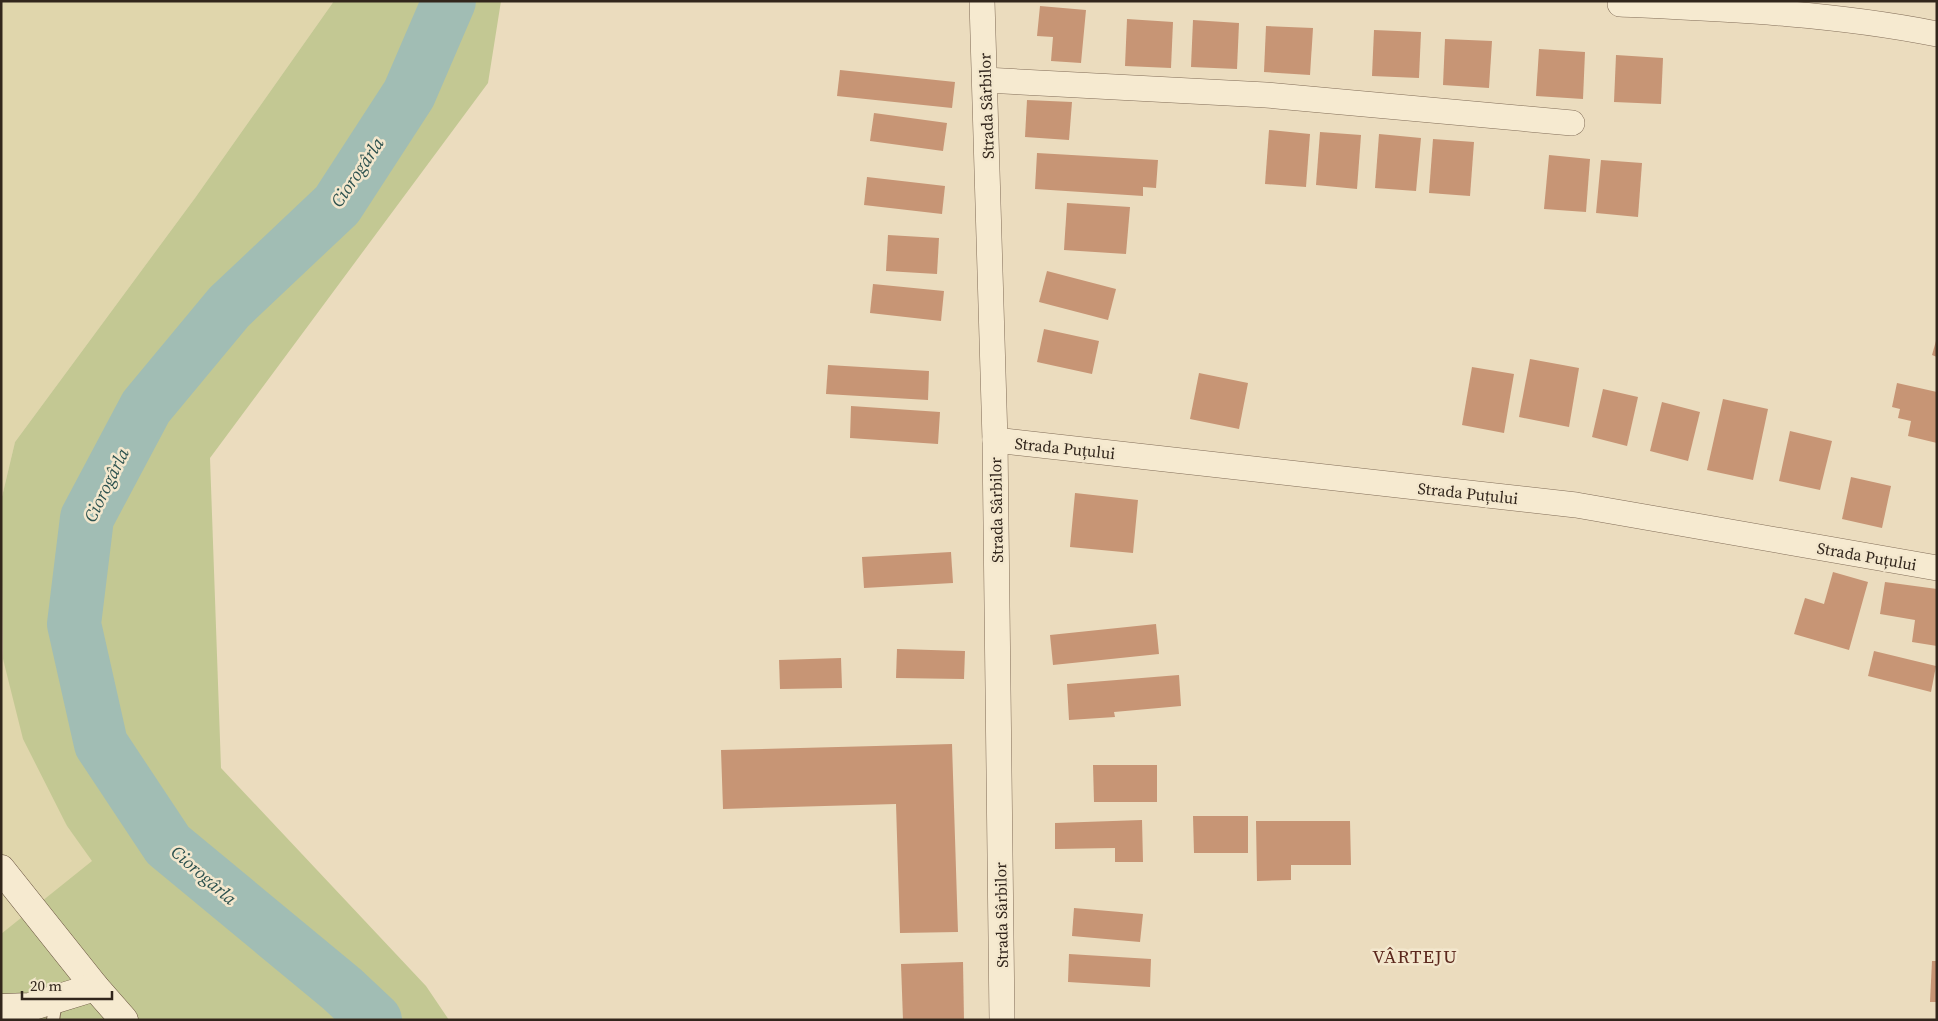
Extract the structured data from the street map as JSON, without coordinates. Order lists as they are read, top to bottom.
{
  "streets": {
    "street": ["Strada Sârbilor", "Strada Puțului"]
  },
  "crossings": [
    ["Strada Sârbilor", "Strada Puțului"]
  ],
  "districts": ["VÂRTEJU"],
  "water": ["Ciorogârla"],
  "scale_bar": "20 m"
}
